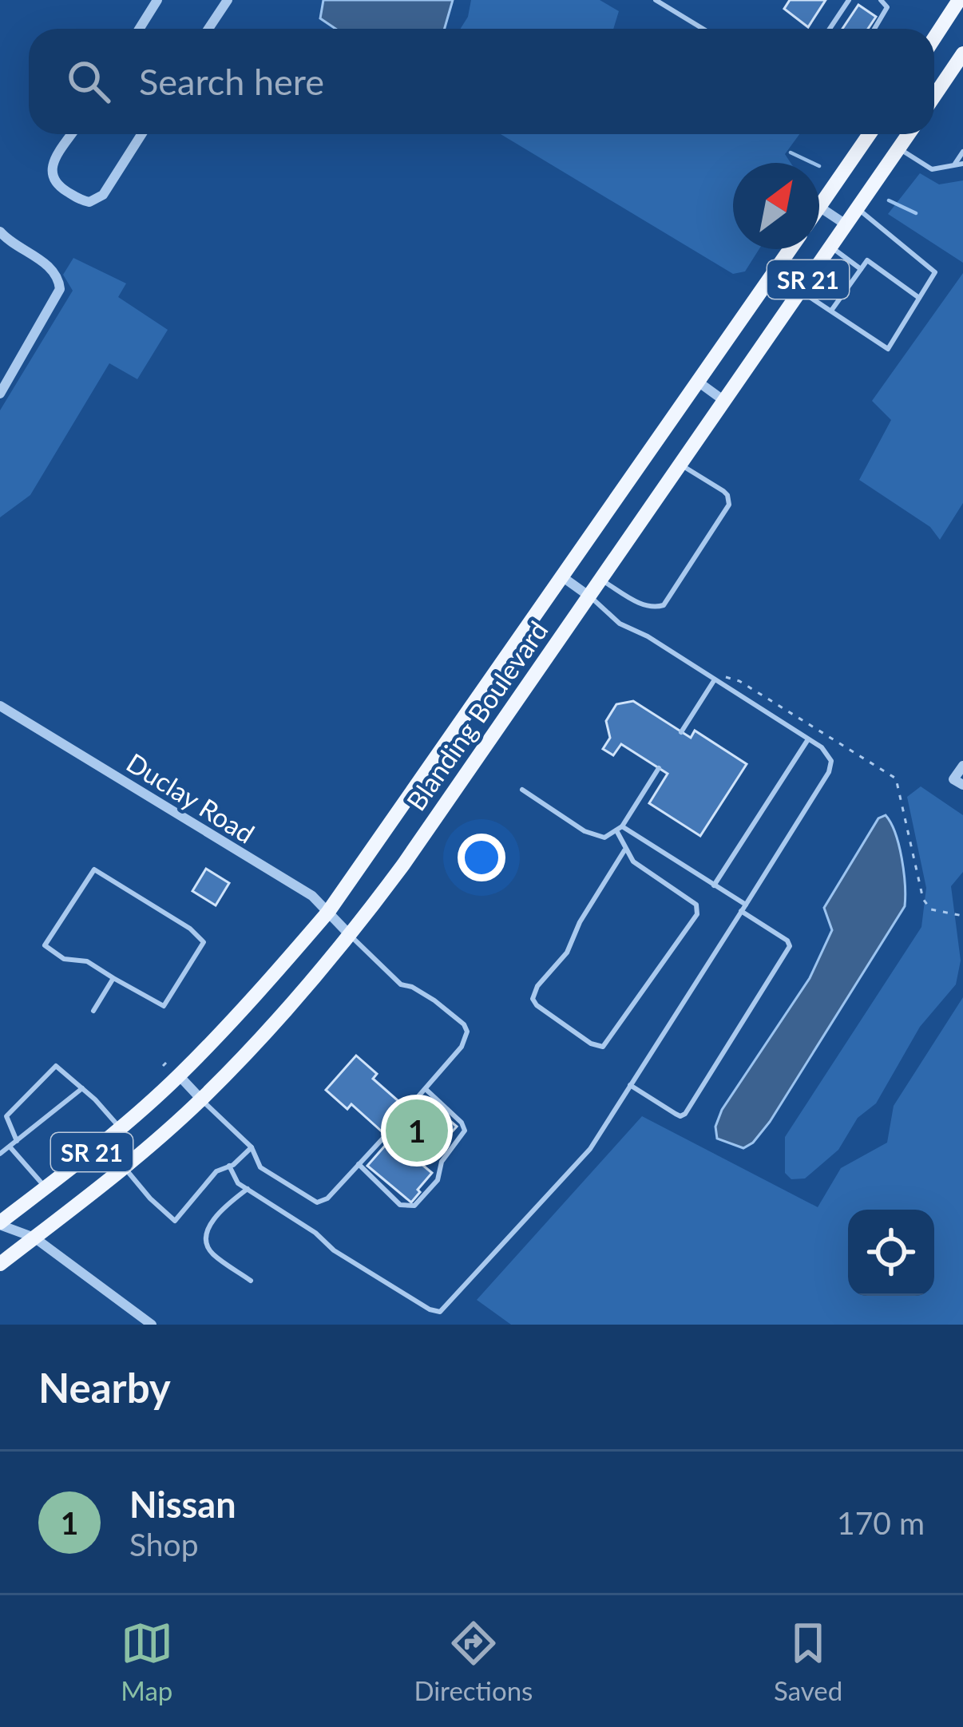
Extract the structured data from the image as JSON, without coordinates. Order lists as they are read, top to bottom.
{
  "streets": {
    "main road": ["SR 21", "Blanding Boulevard"],
    "street": ["Duclay Road"]
  },
  "crossings": [
    ["Blanding Boulevard", "Duclay Road"]
  ],
  "north": "top right",
  "page": {
    "search": "Search here",
    "pins": "1",
    "heading": "Nearby",
    "list": [
      {
        "mark": "1",
        "name": "Nissan",
        "note": "Shop",
        "value": "170 m"
      }
    ],
    "nav": ["Map", "Directions", "Saved"]
  }
}
